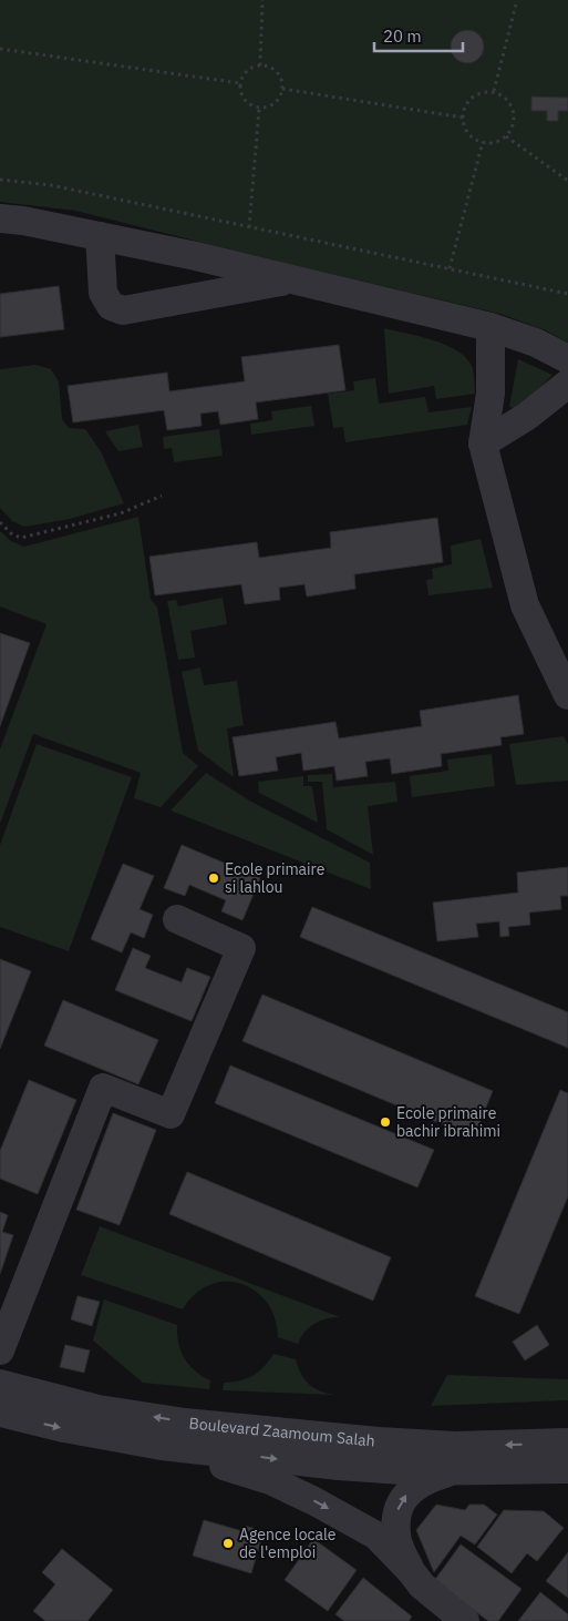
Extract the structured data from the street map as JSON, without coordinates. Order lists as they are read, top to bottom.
{
  "streets": {
    "street": ["Boulevard Zaamoum Salah"]
  },
  "places": ["Ecole primaire si lahlou", "Ecole primaire bachir ibrahimi", "Agence locale de l'emploi"],
  "scale_bar": "20 m"
}
